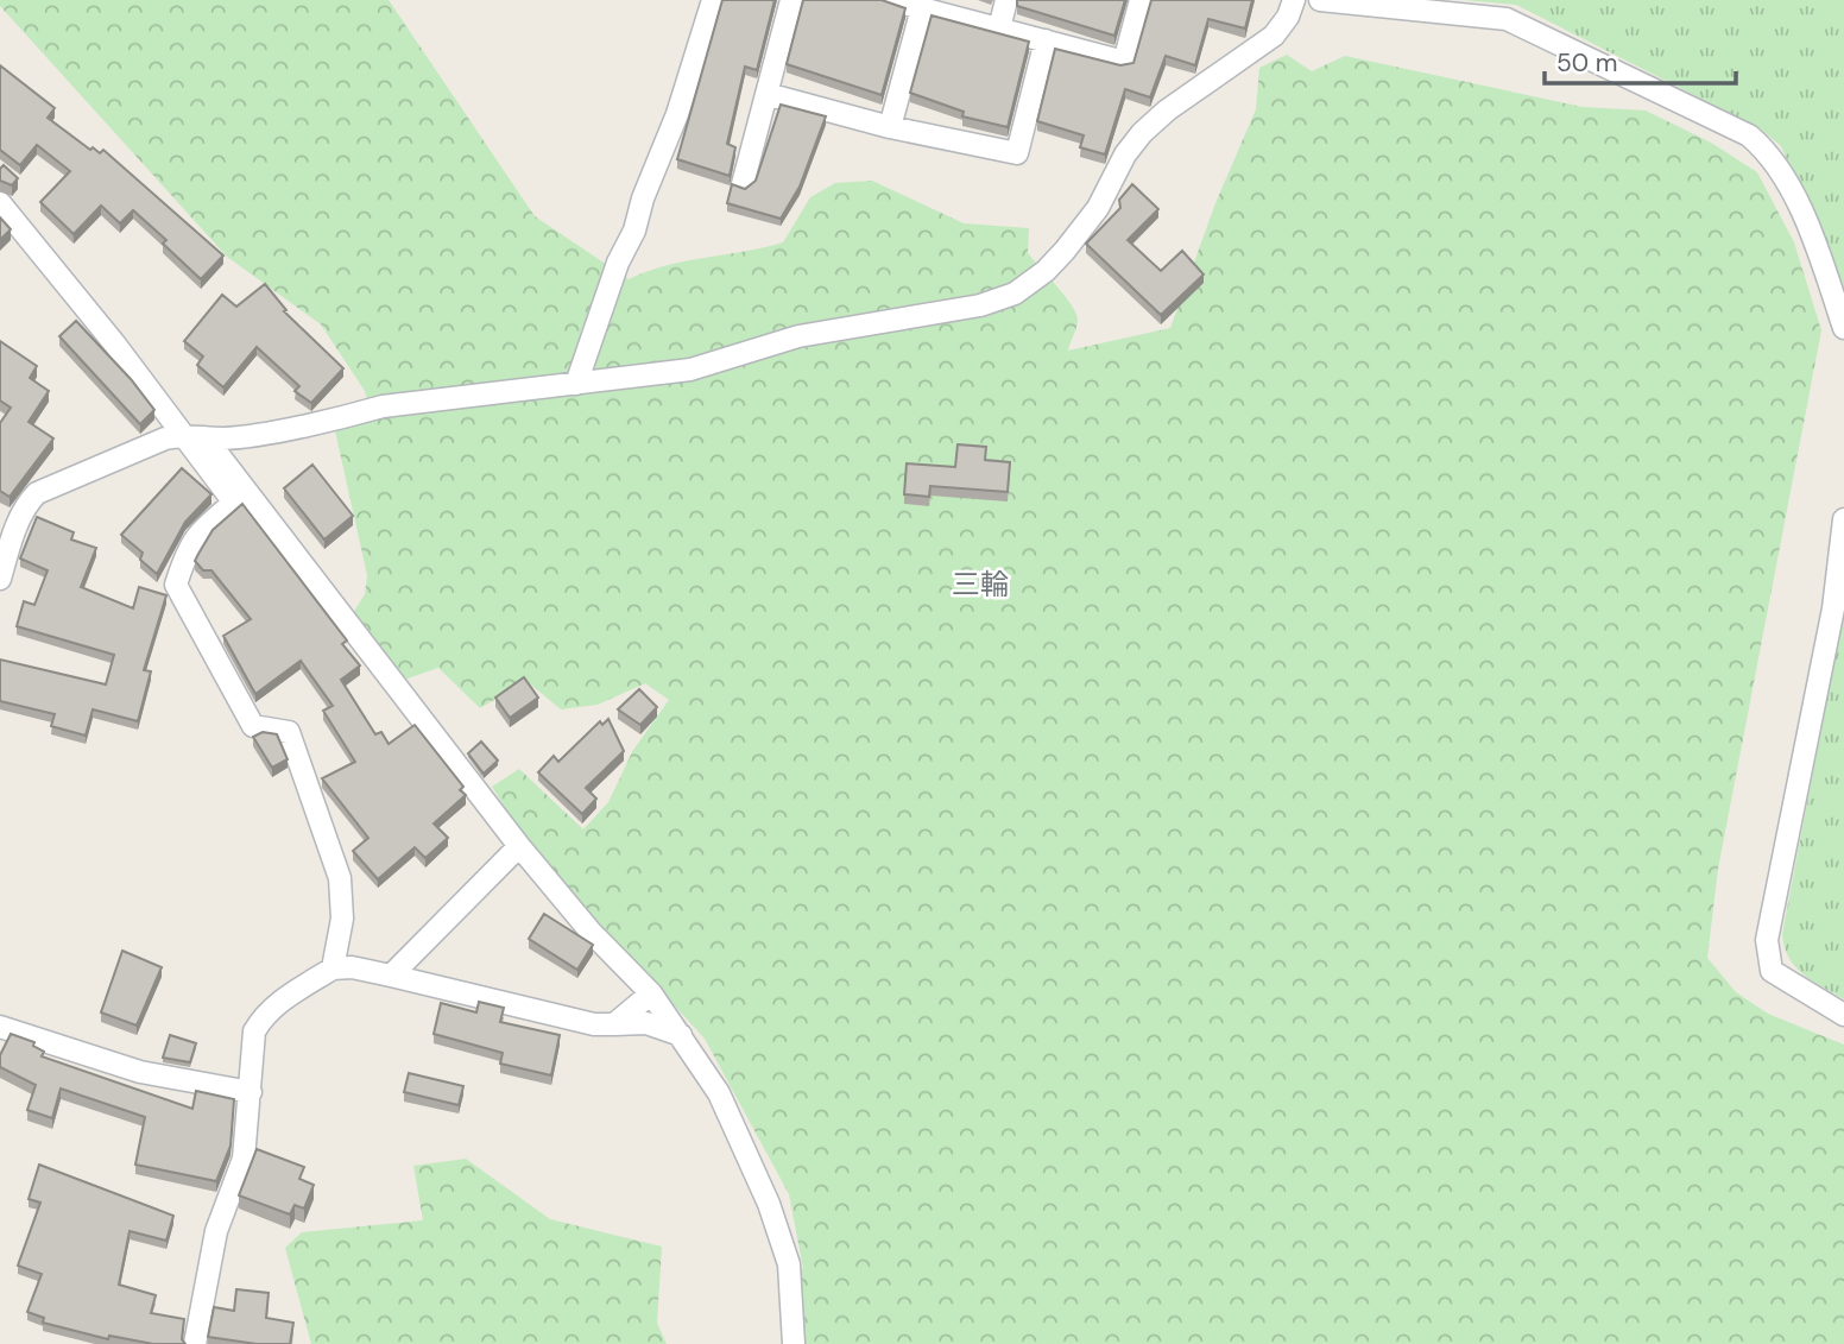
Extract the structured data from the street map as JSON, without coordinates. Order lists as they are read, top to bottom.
{
  "districts": ["三輪"],
  "scale_bar": "50 m"
}
